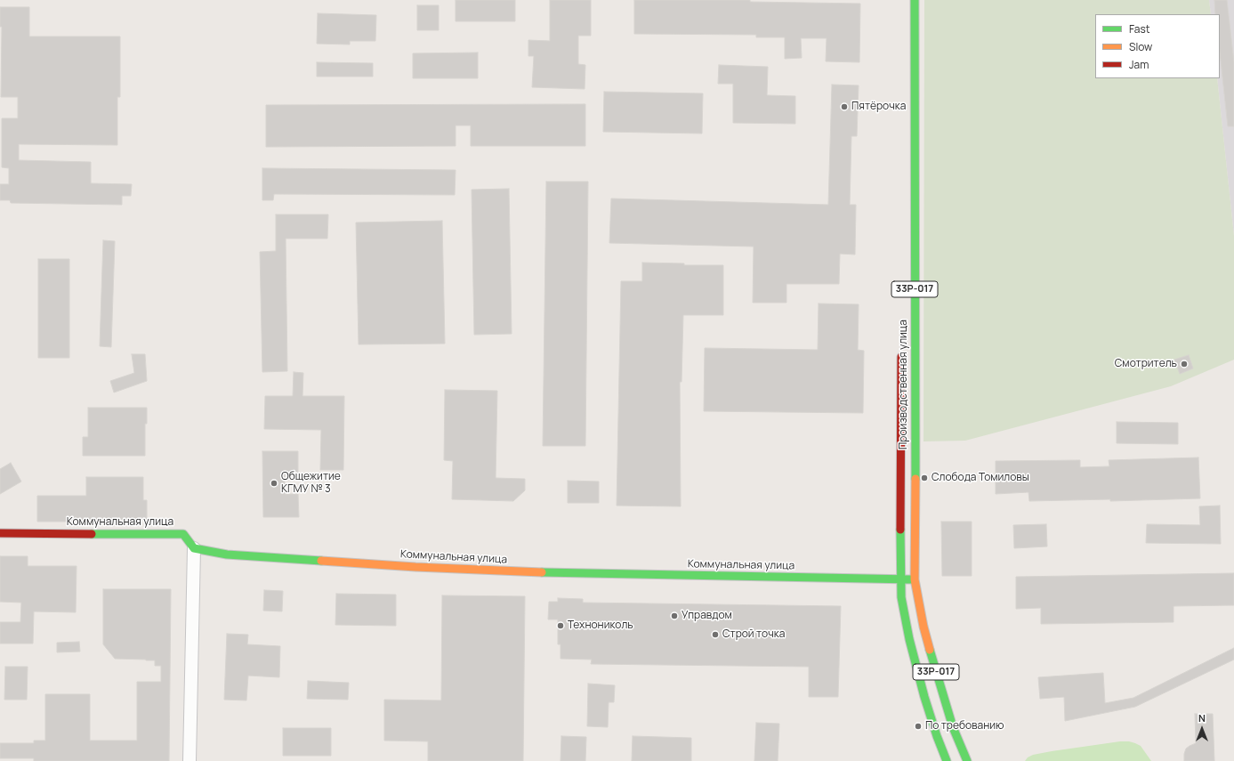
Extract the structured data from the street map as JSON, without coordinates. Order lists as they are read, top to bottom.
{
  "streets": {
    "main road": ["33Р-017", "Производственная улица", "Коммунальная улица"]
  },
  "crossings": [
    ["Производственная улица", "Коммунальная улица"]
  ],
  "places": [
    "Пятёрочка",
    "Смотритель",
    "Слобода Томиловы",
    "Общежитие КГМУ № 3",
    "Управдом",
    "Технониколь",
    "Строй точка",
    "По требованию"
  ],
  "legend": ["Fast", "Slow", "Jam"],
  "north": "top"
}
